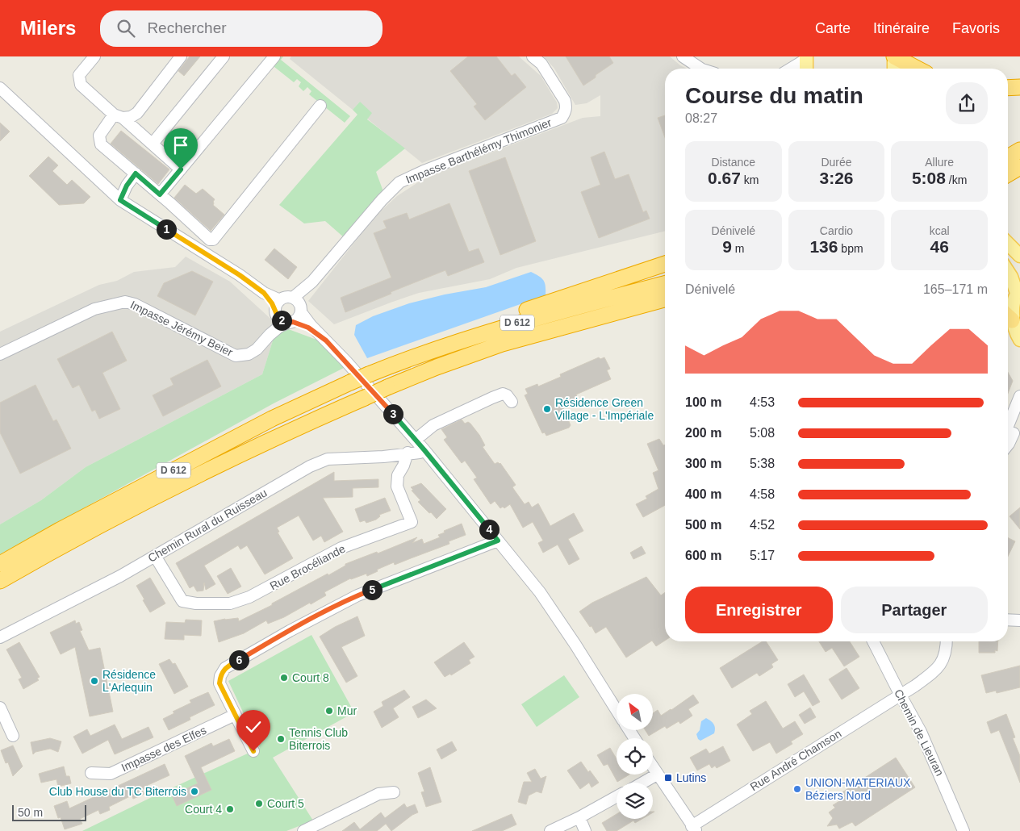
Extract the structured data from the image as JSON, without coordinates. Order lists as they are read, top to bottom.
{
  "streets": {
    "highway": ["D 612"],
    "street": [
      "Impasse Barthélémy Thimonier",
      "Impasse Jérémy Beier",
      "Chemin Rural du Ruisseau",
      "Rue Brocéliande",
      "Chemin de Lieuran",
      "Impasse des Elfes",
      "Rue André Chamson"
    ]
  },
  "crossings": [
    ["Impasse Barthélémy Thimonier", "Impasse Jérémy Beier"],
    ["Chemin Rural du Ruisseau", "Rue Brocéliande"],
    ["Chemin de Lieuran", "Rue André Chamson"]
  ],
  "places": {
    "other": [
      "Résidence Green Village - L'Impériale",
      "Court 8",
      "Résidence L'Arlequin",
      "Mur",
      "Tennis Club Biterrois",
      "UNION-MATERIAUX Béziers Nord",
      "Club House du TC Biterrois",
      "Court 5",
      "Court 4"
    ],
    "transit": ["Lutins"]
  },
  "scale_bar": "50 m",
  "north": "top left",
  "page": {
    "header": "Milers",
    "search": "Rechercher",
    "nav": ["Carte", "Itinéraire", "Favoris"],
    "heading": ["Course du matin", "08:27"],
    "stats": [
      ["Distance", "0.67 km"],
      ["Durée", "3:26"],
      ["Allure", "5:08 /km"],
      ["Dénivelé", "9 m"],
      ["Cardio", "136 bpm"],
      ["kcal", "46"]
    ],
    "pins": [
      "1",
      "2",
      "3",
      "4",
      "5",
      "6"
    ],
    "chart": ["Dénivelé", "165–171 m"],
    "list": [
      {
        "name": "100 m",
        "note": "4:53"
      },
      {
        "name": "200 m",
        "note": "5:08"
      },
      {
        "name": "300 m",
        "note": "5:38"
      },
      {
        "name": "400 m",
        "note": "4:58"
      },
      {
        "name": "500 m",
        "note": "4:52"
      },
      {
        "name": "600 m",
        "note": "5:17"
      }
    ],
    "buttons": ["Enregistrer", "Partager"],
    "scale": "50 m"
  }
}
